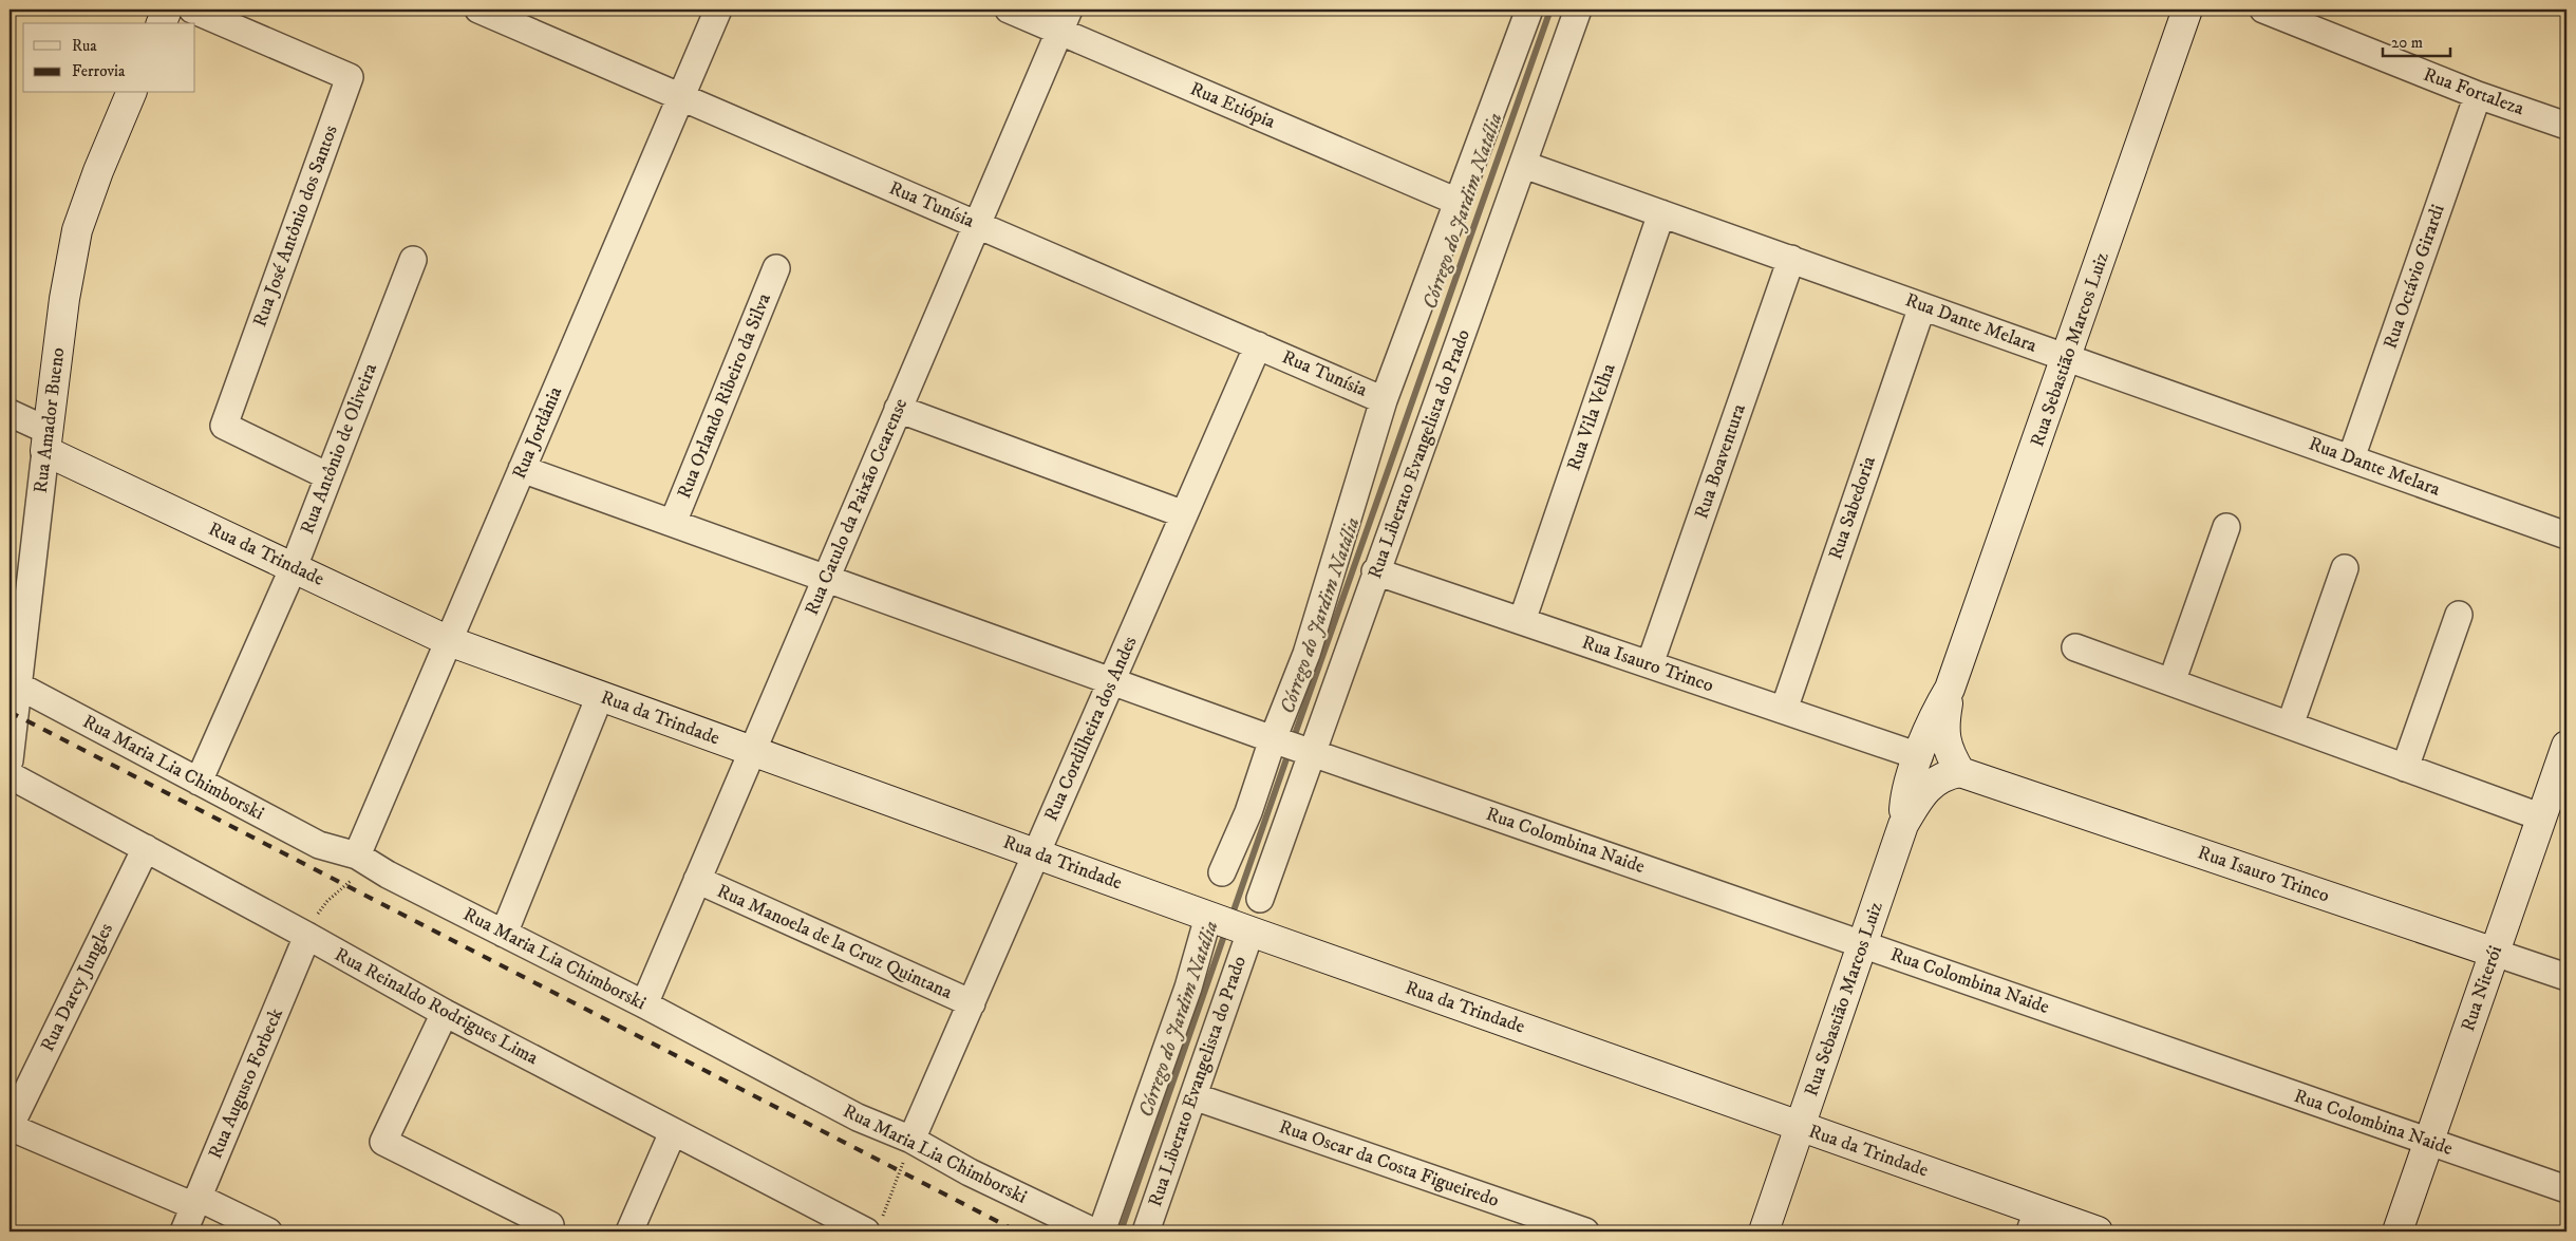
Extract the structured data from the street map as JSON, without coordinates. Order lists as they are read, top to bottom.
{
  "streets": {
    "main road": [
      "Rua Sebastião Marcos Luiz",
      "Rua Amador Bueno",
      "Rua da Trindade",
      "Rua Isauro Trinco",
      "Rua Niterói"
    ],
    "street": [
      "Rua Fortaleza",
      "Rua Etiópia",
      "Rua Tunísia",
      "Rua José Antônio dos Santos",
      "Rua Octávio Girardi",
      "Rua Dante Melara",
      "Rua Orlando Ribeiro da Silva",
      "Rua Vila Velha",
      "Rua Jordânia",
      "Rua Antônio de Oliveira",
      "Rua Liberato Evangelista do Prado",
      "Rua Boaventura",
      "Rua Catulo da Paixão Cearense",
      "Rua Sabedoria",
      "Rua Cordilheira dos Andes",
      "Rua Maria Lia Chimborski",
      "Rua Colombina Naide",
      "Rua Manoela de la Cruz Quintana",
      "Rua Darcy Jungles",
      "Rua Reinaldo Rodrigues Lima",
      "Rua Augusto Forbeck",
      "Rua Oscar da Costa Figueiredo"
    ]
  },
  "crossings": [
    ["Rua Fortaleza", "Rua Octávio Girardi"],
    ["Rua Etiópia", "Rua Catulo da Paixão Cearense"],
    ["Rua Tunísia", "Rua Jordânia"],
    ["Rua Tunísia", "Rua Catulo da Paixão Cearense"],
    ["Rua Tunísia", "Rua Cordilheira dos Andes"],
    ["Rua José Antônio dos Santos", "Rua Antônio de Oliveira"],
    ["Rua Octávio Girardi", "Rua Dante Melara"],
    ["Rua Dante Melara", "Rua Sebastião Marcos Luiz"],
    ["Rua Dante Melara", "Rua Vila Velha"],
    ["Rua Dante Melara", "Rua Liberato Evangelista do Prado"],
    ["Rua Dante Melara", "Rua Boaventura"],
    ["Rua Dante Melara", "Rua Sabedoria"],
    ["Rua Sebastião Marcos Luiz", "Rua da Trindade"],
    ["Rua Sebastião Marcos Luiz", "Rua Isauro Trinco"],
    ["Rua Sebastião Marcos Luiz", "Rua Colombina Naide"],
    ["Rua Orlando Ribeiro da Silva", "Rua Colombina Naide"],
    ["Rua Vila Velha", "Rua Isauro Trinco"],
    ["Rua Amador Bueno", "Rua da Trindade"],
    ["Rua Amador Bueno", "Rua Maria Lia Chimborski"],
    ["Rua Jordânia", "Rua da Trindade"],
    ["Rua Jordânia", "Rua Maria Lia Chimborski"],
    ["Rua Jordânia", "Rua Colombina Naide"],
    ["Rua Antônio de Oliveira", "Rua da Trindade"],
    ["Rua Antônio de Oliveira", "Rua Maria Lia Chimborski"],
    ["Rua Liberato Evangelista do Prado", "Rua da Trindade"],
    ["Rua Liberato Evangelista do Prado", "Rua Isauro Trinco"],
    ["Rua Liberato Evangelista do Prado", "Rua Colombina Naide"],
    ["Rua Liberato Evangelista do Prado", "Rua Oscar da Costa Figueiredo"],
    ["Rua Boaventura", "Rua Isauro Trinco"],
    ["Rua Catulo da Paixão Cearense", "Rua da Trindade"],
    ["Rua Catulo da Paixão Cearense", "Rua Maria Lia Chimborski"],
    ["Rua Catulo da Paixão Cearense", "Rua Colombina Naide"],
    ["Rua Catulo da Paixão Cearense", "Rua Manoela de la Cruz Quintana"],
    ["Rua Sabedoria", "Rua Isauro Trinco"],
    ["Rua da Trindade", "Rua Cordilheira dos Andes"],
    ["Rua Isauro Trinco", "Rua Niterói"],
    ["Rua Cordilheira dos Andes", "Rua Maria Lia Chimborski"],
    ["Rua Cordilheira dos Andes", "Rua Colombina Naide"],
    ["Rua Cordilheira dos Andes", "Rua Manoela de la Cruz Quintana"],
    ["Rua Colombina Naide", "Rua Niterói"],
    ["Rua Darcy Jungles", "Rua Reinaldo Rodrigues Lima"],
    ["Rua Reinaldo Rodrigues Lima", "Rua Augusto Forbeck"]
  ],
  "water": ["Córrego do Jardim Natália"],
  "legend": ["Rua", "Ferrovia"],
  "scale_bar": "20 m"
}
